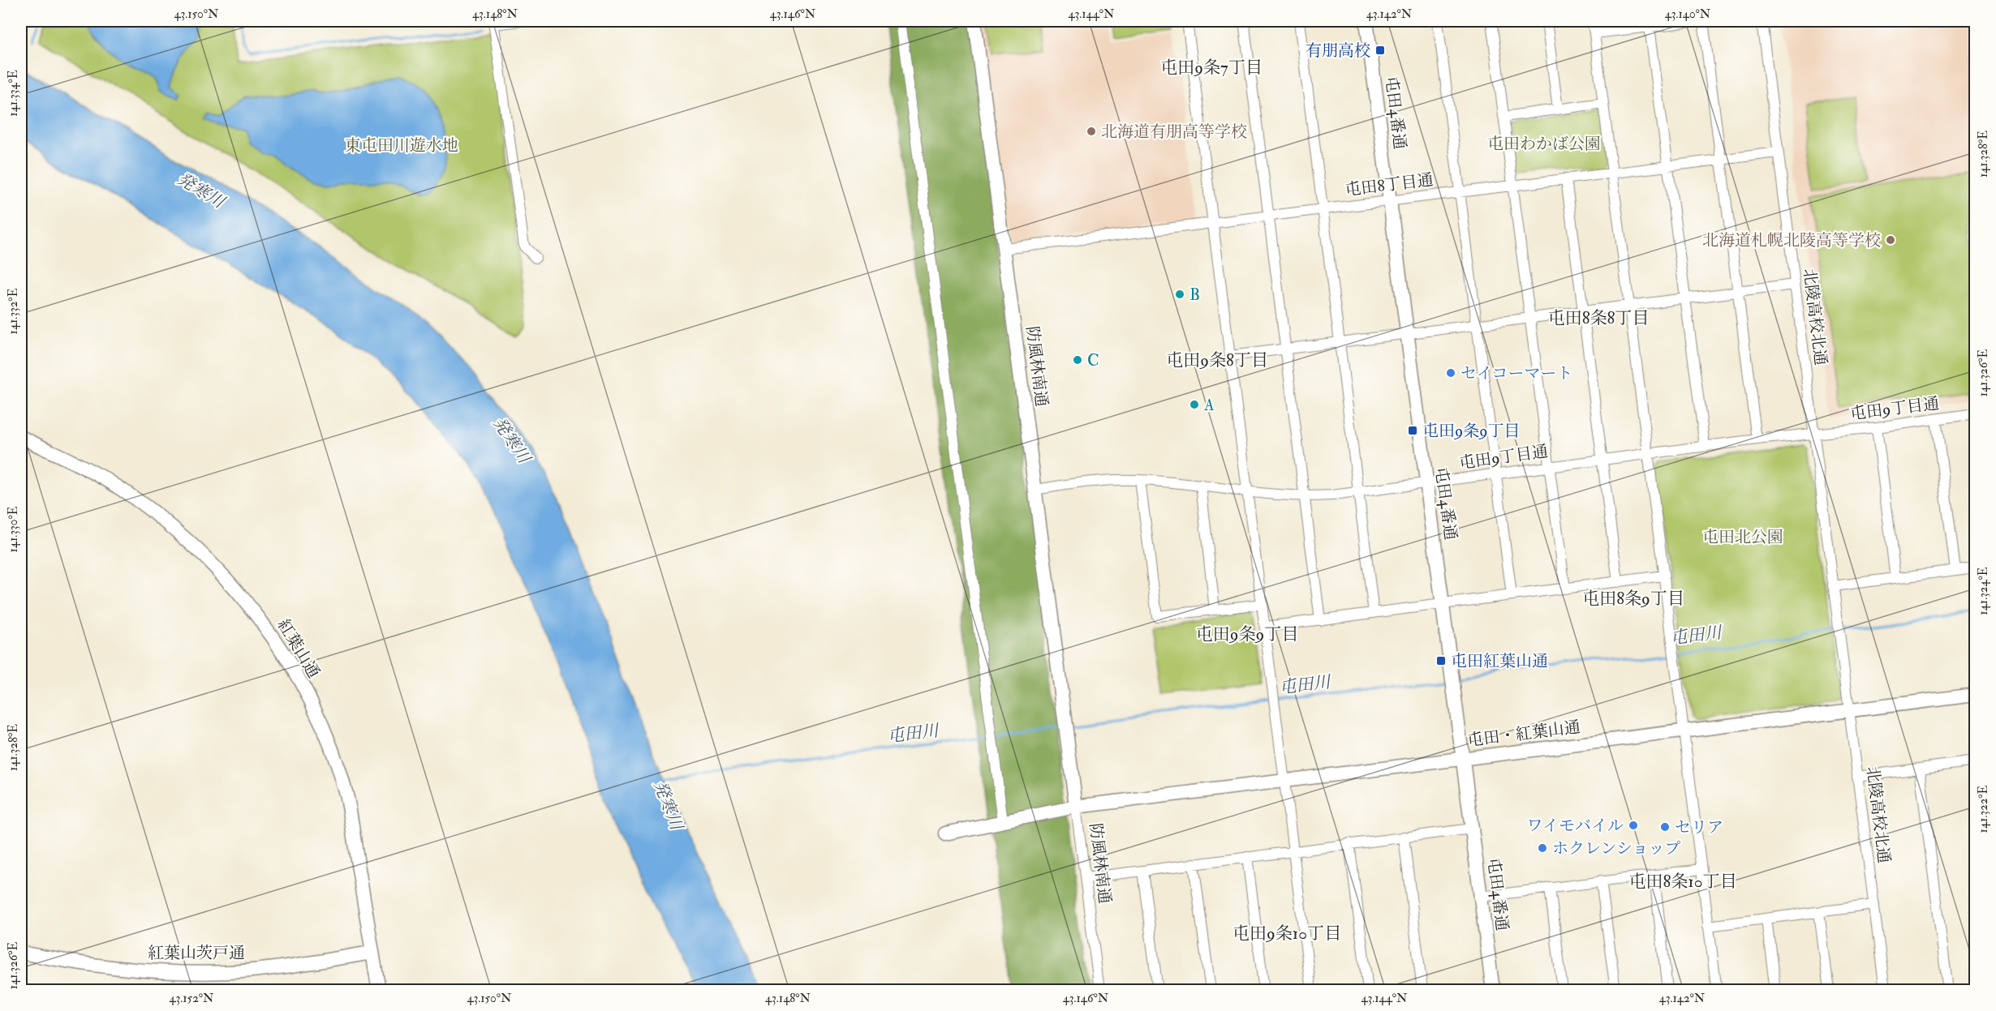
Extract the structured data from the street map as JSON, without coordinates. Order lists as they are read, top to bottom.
{
  "streets": {
    "street": [
      "屯田4番通",
      "屯田8丁目通",
      "北陵高校北通",
      "防風林南通",
      "屯田9丁目通",
      "紅葉山通",
      "屯田・紅葉山通",
      "紅葉山茨戸通"
    ]
  },
  "crossings": [
    ["屯田4番通", "屯田8丁目通"],
    ["屯田4番通", "屯田9丁目通"],
    ["屯田4番通", "屯田・紅葉山通"],
    ["屯田8丁目通", "北陵高校北通"],
    ["屯田8丁目通", "防風林南通"],
    ["北陵高校北通", "屯田9丁目通"],
    ["北陵高校北通", "屯田・紅葉山通"],
    ["防風林南通", "屯田9丁目通"],
    ["防風林南通", "屯田・紅葉山通"],
    ["紅葉山通", "紅葉山茨戸通"]
  ],
  "districts": [
    "屯田9条7丁目",
    "屯田8条8丁目",
    "屯田9条8丁目",
    "屯田8条9丁目",
    "屯田9条9丁目",
    "屯田8条10丁目",
    "屯田9条10丁目"
  ],
  "water": ["発寒川", "屯田川"],
  "parks": ["屯田わかば公園", "東屯田川遊水地", "屯田北公園"],
  "places": {
    "transit": ["有朋高校", "屯田9条9丁目", "屯田紅葉山通"],
    "other": [
      "北海道有朋高等学校",
      "北海道札幌北陵高等学校",
      "B",
      "C",
      "セイコーマート",
      "A",
      "ワイモバイル",
      "セリア",
      "ホクレンショップ"
    ]
  },
  "coordinates": [
    "43.150°N",
    "43.148°N",
    "43.146°N",
    "43.144°N",
    "43.142°N",
    "43.140°N",
    "141.334°E",
    "141.328°E",
    "141.332°E",
    "141.326°E",
    "141.330°E",
    "141.324°E",
    "141.322°E",
    "43.152°N"
  ]
}
